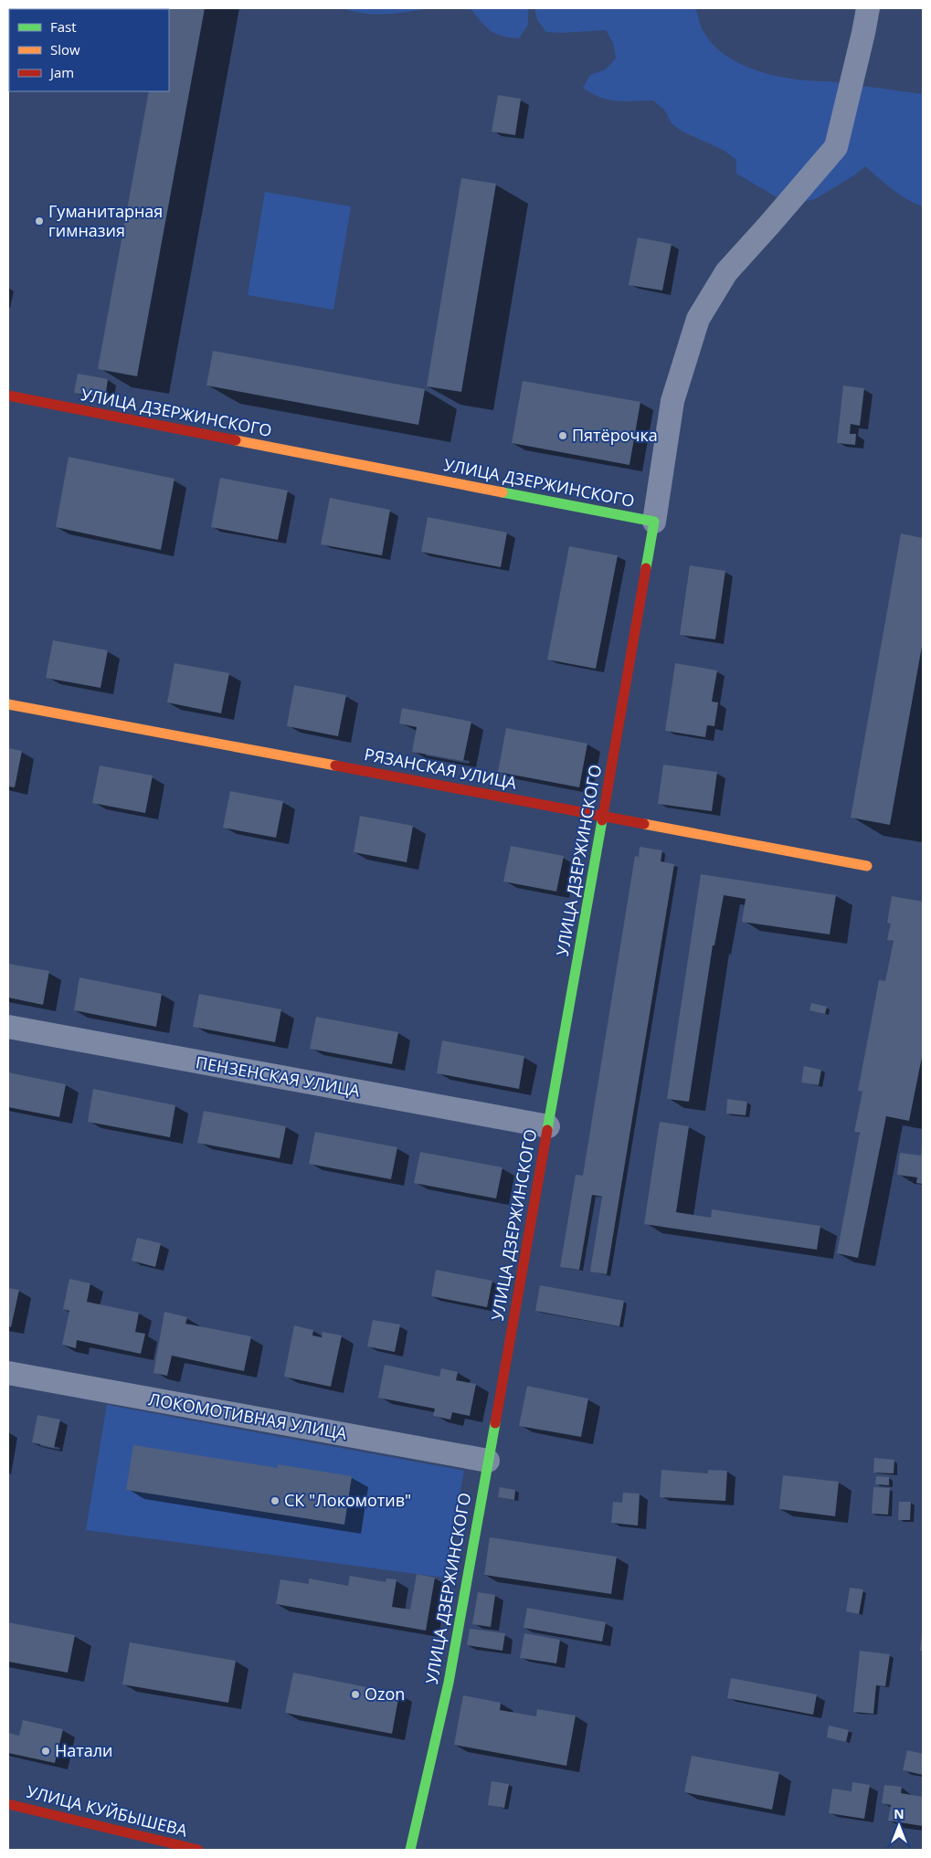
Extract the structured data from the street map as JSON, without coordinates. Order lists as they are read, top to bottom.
{
  "streets": {
    "street": [
      "УЛИЦА ДЗЕРЖИНСКОГО",
      "РЯЗАНСКАЯ УЛИЦА",
      "ПЕНЗЕНСКАЯ УЛИЦА",
      "ЛОКОМОТИВНАЯ УЛИЦА",
      "УЛИЦА КУЙБЫШЕВА"
    ]
  },
  "crossings": [
    ["УЛИЦА ДЗЕРЖИНСКОГО", "РЯЗАНСКАЯ УЛИЦА"],
    ["УЛИЦА ДЗЕРЖИНСКОГО", "ПЕНЗЕНСКАЯ УЛИЦА"],
    ["УЛИЦА ДЗЕРЖИНСКОГО", "ЛОКОМОТИВНАЯ УЛИЦА"]
  ],
  "places": [
    "Гуманитарная гимназия",
    "Пятёрочка",
    "СК \"Локомотив\"",
    "Ozon",
    "Натали"
  ],
  "legend": ["Fast", "Slow", "Jam"],
  "north": "top"
}
